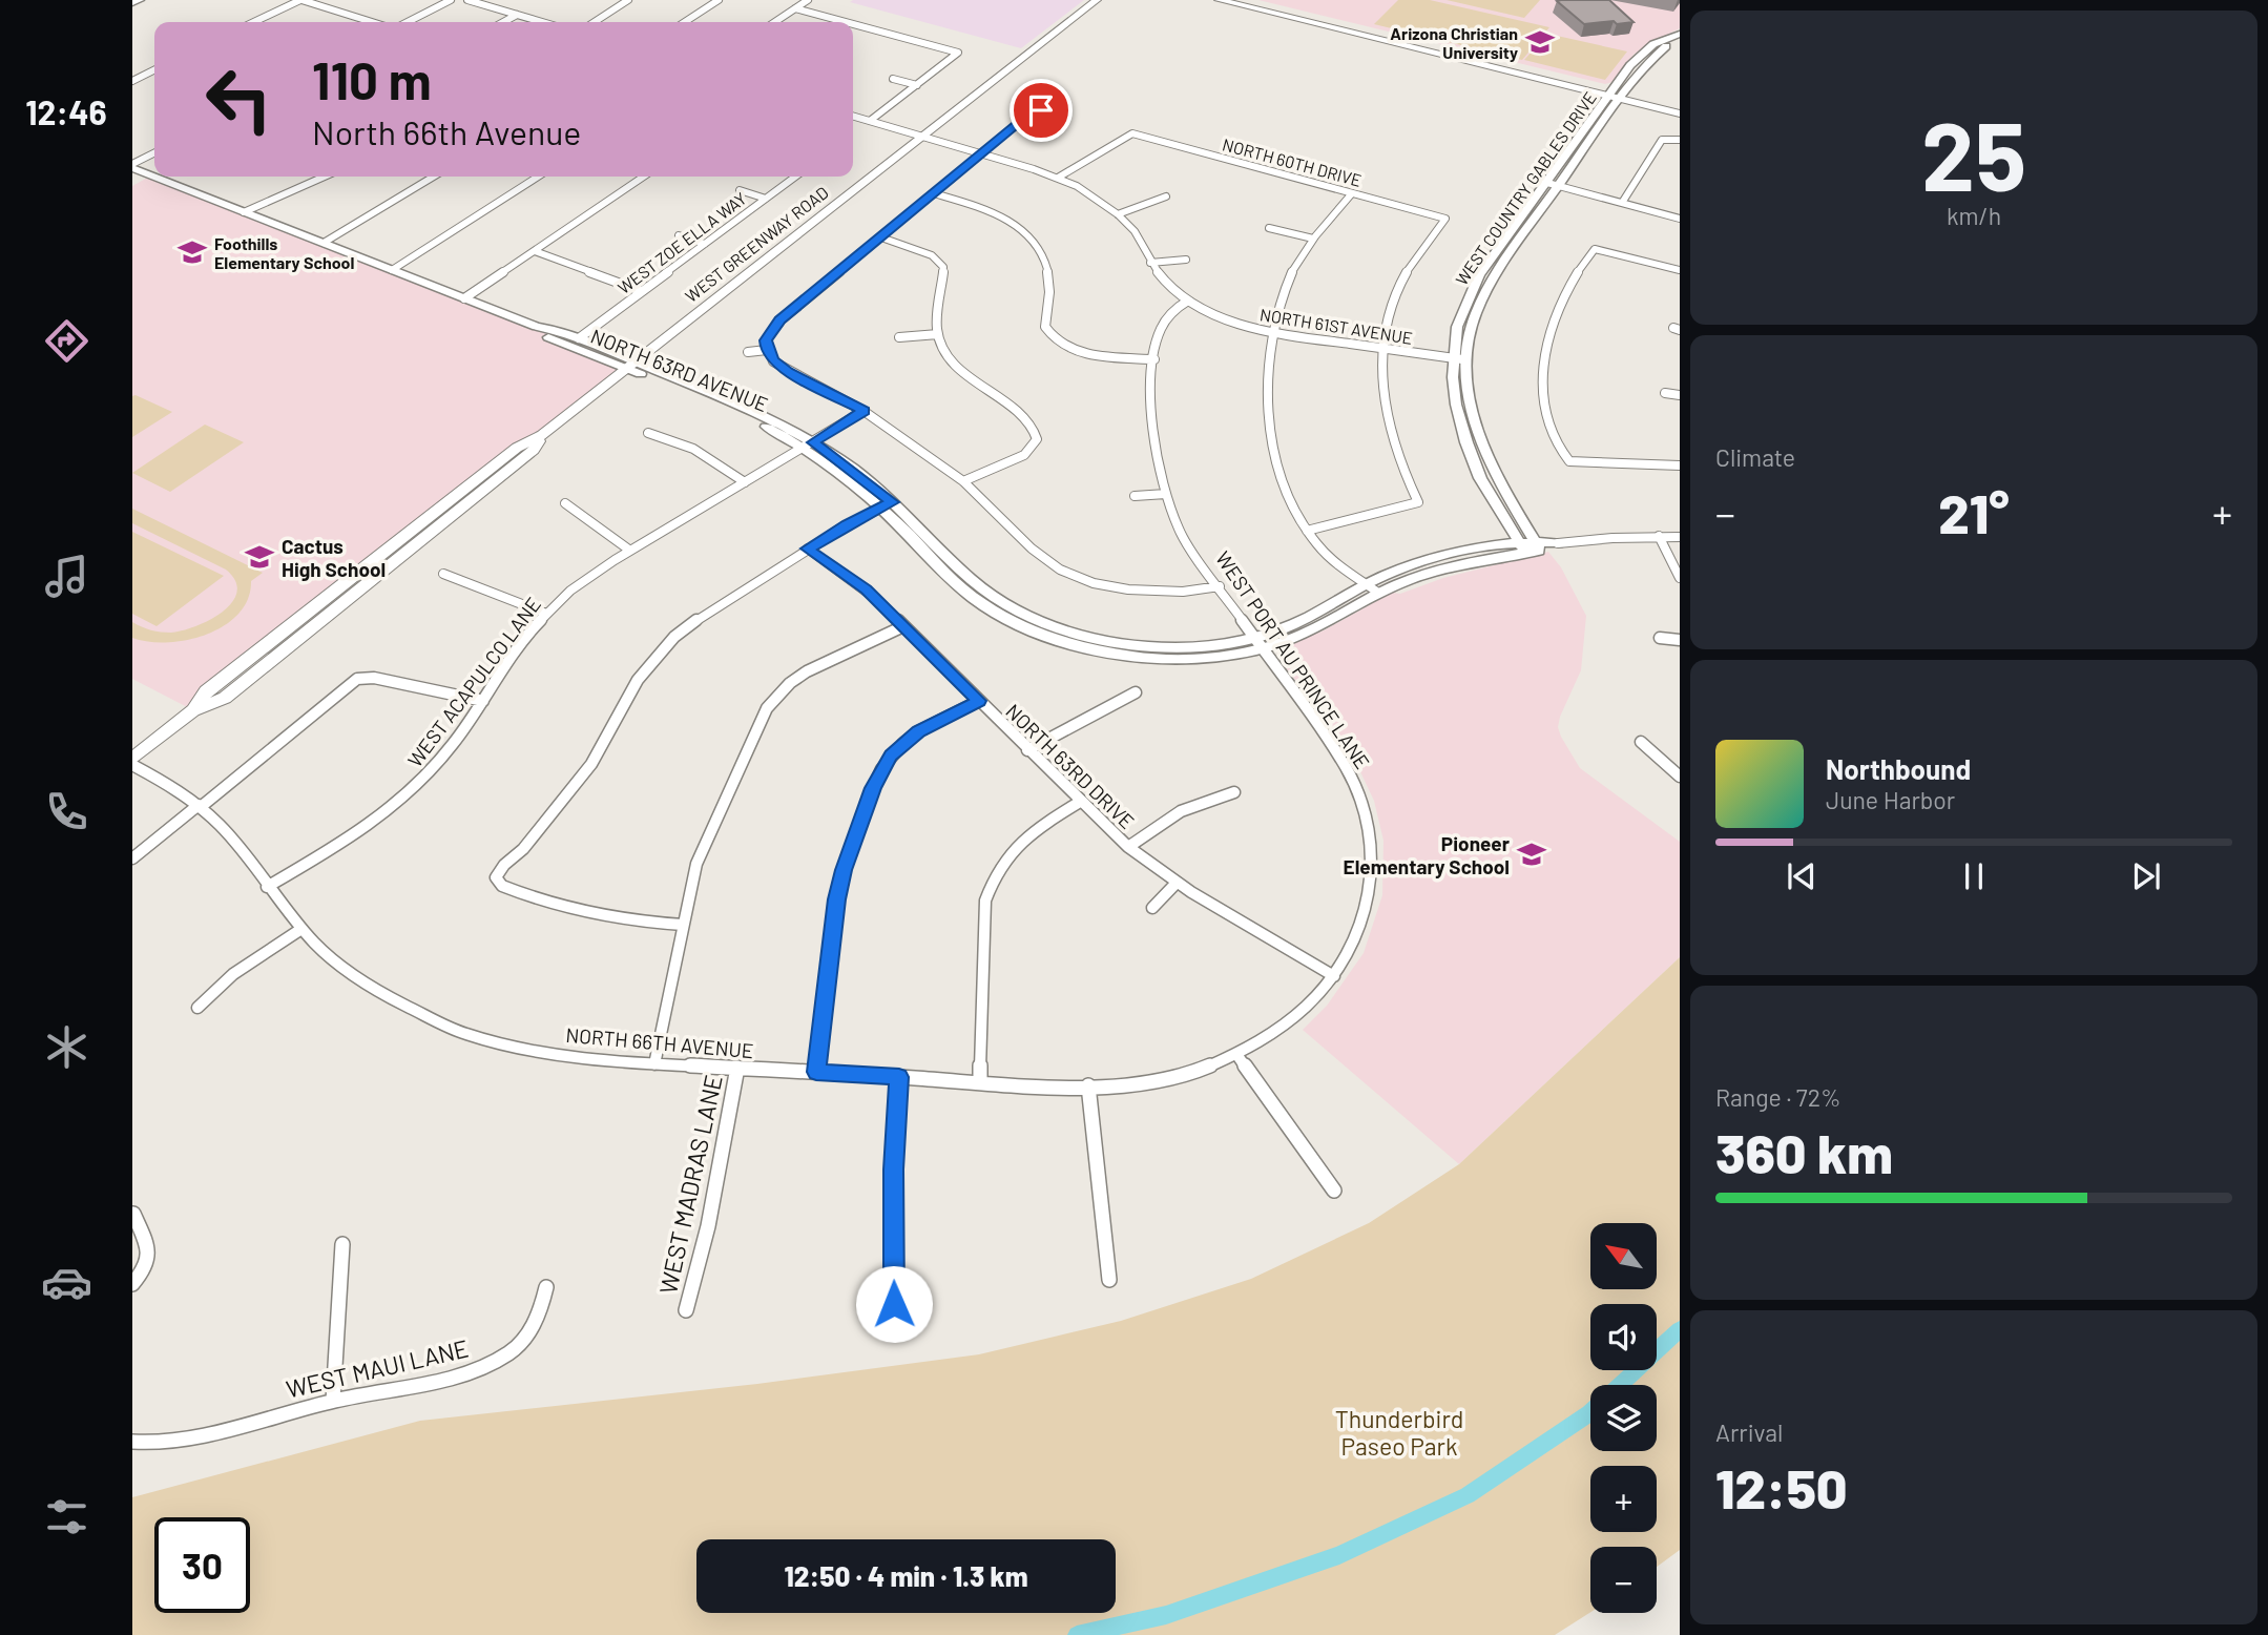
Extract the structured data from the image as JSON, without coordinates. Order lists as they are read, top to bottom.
{
  "streets": {
    "main road": ["WEST GREENWAY ROAD"],
    "street": [
      "NORTH 60TH DRIVE",
      "WEST COUNTRY GABLES DRIVE",
      "WEST ZOE ELLA WAY",
      "NORTH 61ST AVENUE",
      "NORTH 63RD AVENUE",
      "WEST PORT AU PRINCE LANE",
      "WEST ACAPULCO LANE",
      "NORTH 63RD DRIVE",
      "NORTH 66TH AVENUE",
      "WEST MADRAS LANE",
      "WEST MAUI LANE"
    ]
  },
  "crossings": [
    ["NORTH 60TH DRIVE", "NORTH 61ST AVENUE"],
    ["WEST COUNTRY GABLES DRIVE", "NORTH 61ST AVENUE"],
    ["WEST COUNTRY GABLES DRIVE", "NORTH 63RD AVENUE"],
    ["WEST ZOE ELLA WAY", "NORTH 63RD AVENUE"],
    ["WEST GREENWAY ROAD", "NORTH 61ST AVENUE"],
    ["WEST GREENWAY ROAD", "NORTH 63RD AVENUE"],
    ["NORTH 61ST AVENUE", "WEST PORT AU PRINCE LANE"],
    ["NORTH 63RD AVENUE", "WEST PORT AU PRINCE LANE"],
    ["NORTH 63RD AVENUE", "WEST ACAPULCO LANE"],
    ["WEST PORT AU PRINCE LANE", "NORTH 63RD DRIVE"],
    ["WEST PORT AU PRINCE LANE", "NORTH 66TH AVENUE"],
    ["WEST ACAPULCO LANE", "NORTH 66TH AVENUE"],
    ["NORTH 66TH AVENUE", "WEST MADRAS LANE"]
  ],
  "parks": ["Thunderbird Paseo Park"],
  "places": {
    "school or university": [
      "Arizona Christian University",
      "Foothills Elementary School",
      "Cactus High School",
      "Pioneer Elementary School"
    ]
  },
  "north": "top left",
  "page": {
    "tabs": "12:46",
    "tile": [
      ["25", "km/h"],
      "Climate",
      ["Range · 72%", "360 km"],
      ["Arrival", "12:50"]
    ],
    "turn": ["110 m", "North 66th Avenue"],
    "heat": ["−", "21°", "+"],
    "song": ["Northbound", "June Harbor"],
    "map_buttons": ["+", "−"],
    "limit": "30",
    "trip": "12:50 · 4 min · 1.3 km"
  }
}
